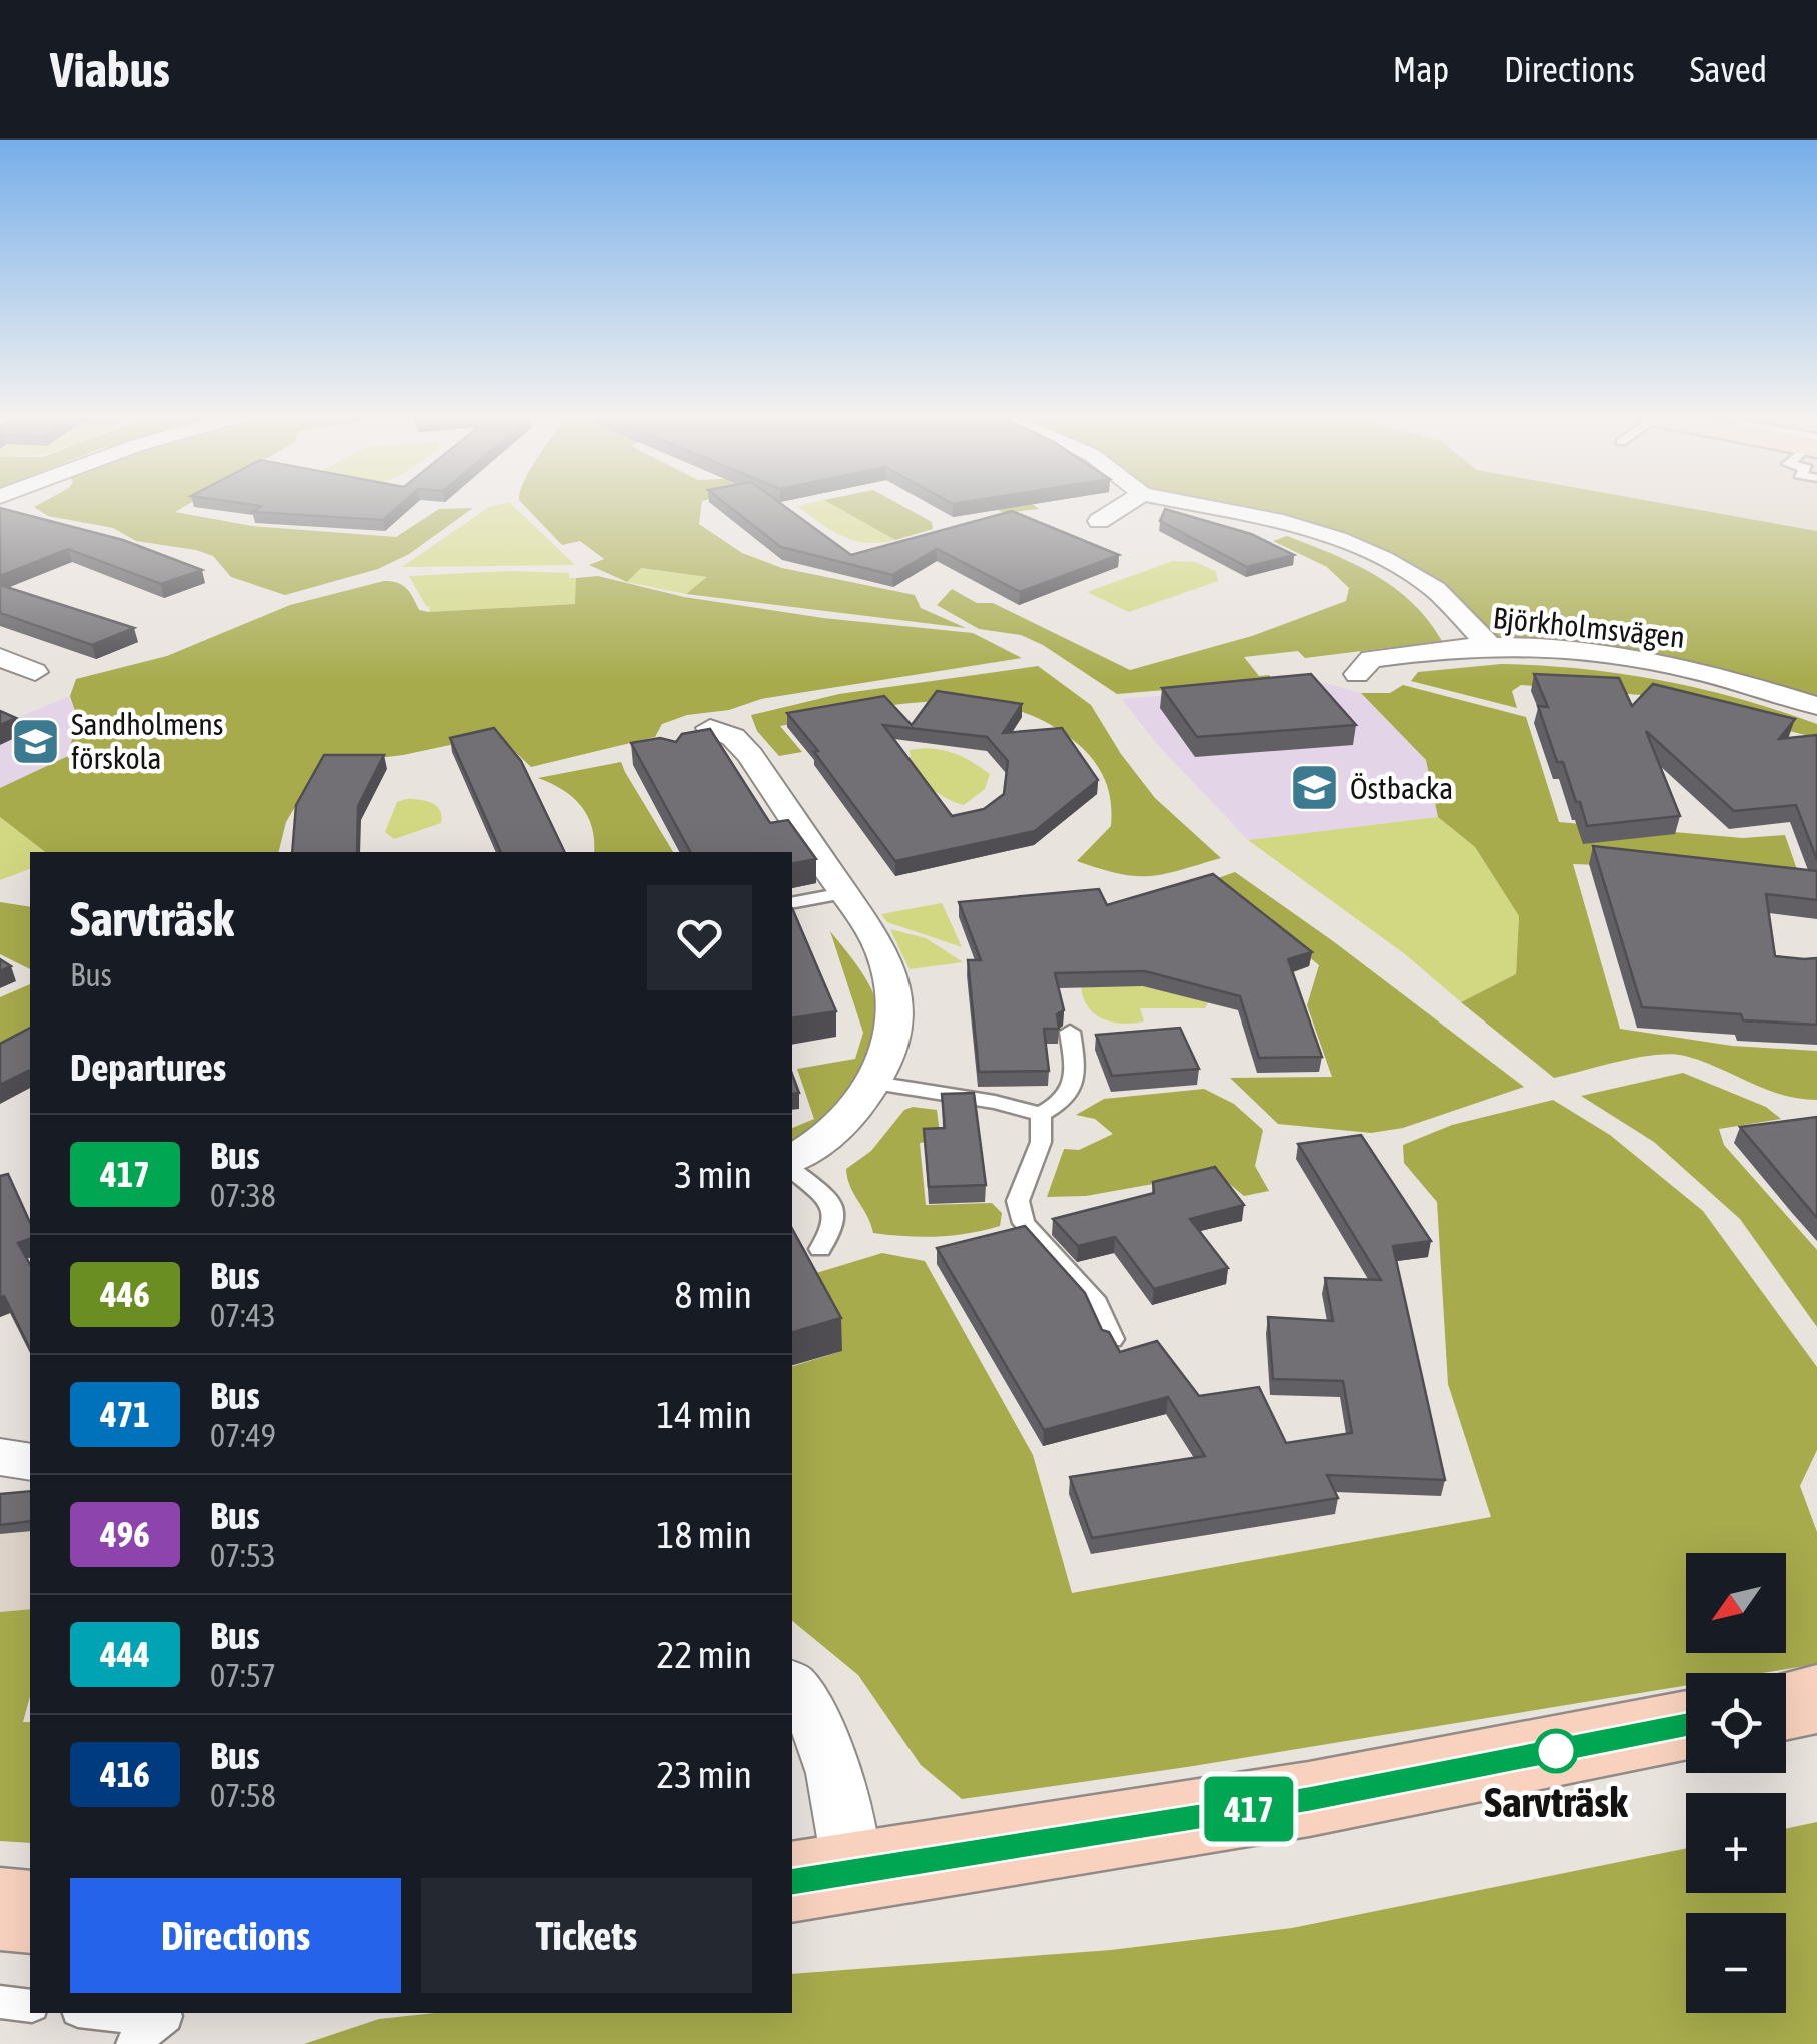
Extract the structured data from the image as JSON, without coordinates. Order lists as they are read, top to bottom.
{
  "streets": {
    "street": ["Björkholmsvägen"]
  },
  "places": {
    "school or university": ["Sandholmens förskola", "Östbacka"],
    "other": ["Sarvträsk"]
  },
  "lines": ["bus line 417"],
  "north": "bottom left",
  "page": {
    "header": "Viabus",
    "nav": ["Map", "Directions", "Saved"],
    "on_map": "417",
    "heading": [
      ["Sarvträsk", "Bus"],
      "Departures"
    ],
    "list": [
      {
        "mark": "417",
        "name": "Bus",
        "note": "07:38",
        "value": "3 min"
      },
      {
        "mark": "446",
        "name": "Bus",
        "note": "07:43",
        "value": "8 min"
      },
      {
        "mark": "471",
        "name": "Bus",
        "note": "07:49",
        "value": "14 min"
      },
      {
        "mark": "496",
        "name": "Bus",
        "note": "07:53",
        "value": "18 min"
      },
      {
        "mark": "444",
        "name": "Bus",
        "note": "07:57",
        "value": "22 min"
      },
      {
        "mark": "416",
        "name": "Bus",
        "note": "07:58",
        "value": "23 min"
      }
    ],
    "map_buttons": ["+", "−"],
    "buttons": ["Directions", "Tickets"]
  }
}
